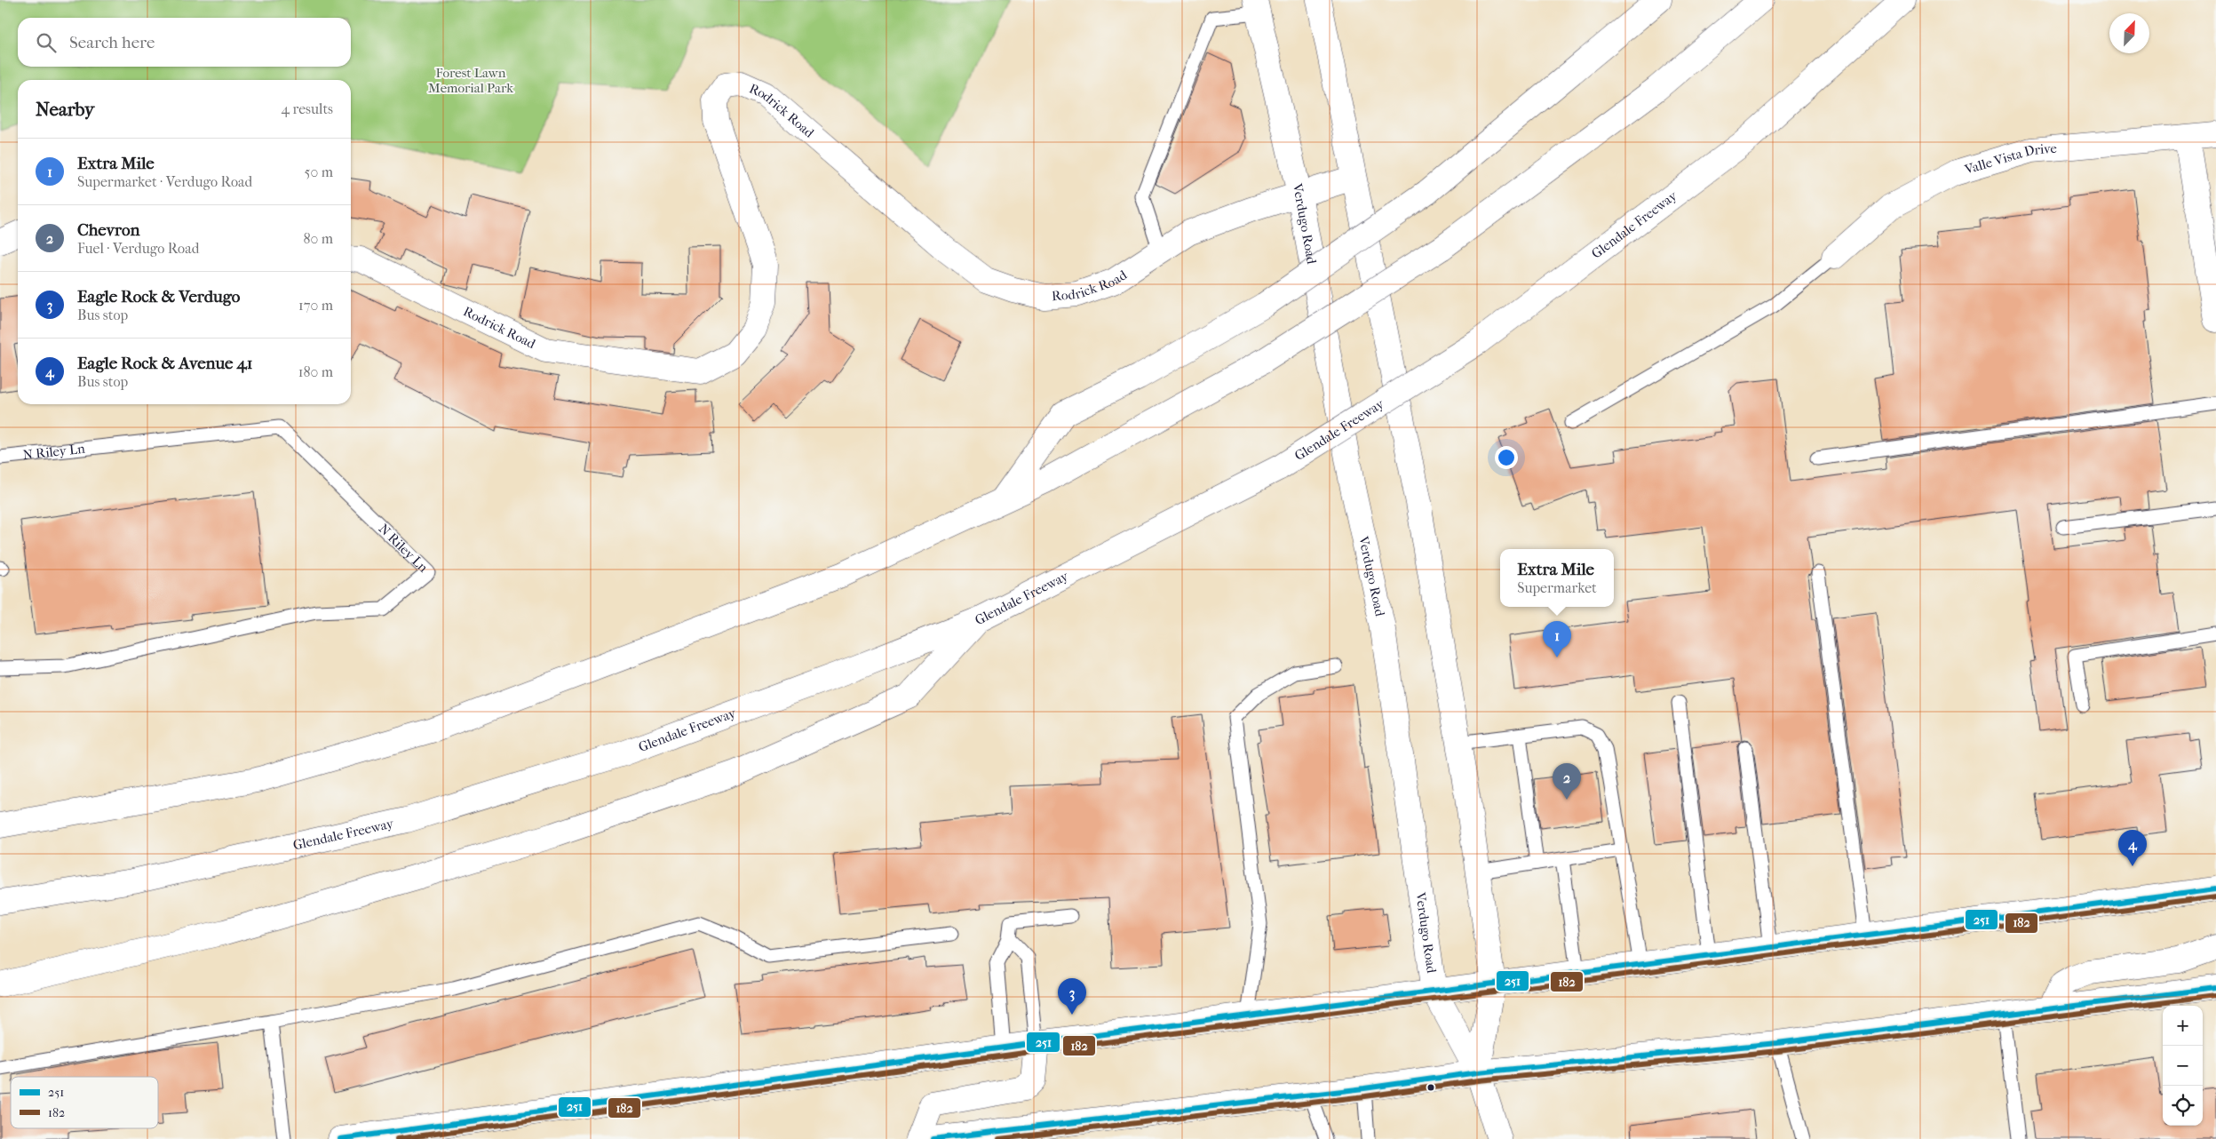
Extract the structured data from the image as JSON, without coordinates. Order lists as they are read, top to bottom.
{
  "streets": {
    "main road": [
      "Rodrick Road",
      "Valle Vista Drive",
      "Verdugo Road",
      "Glendale Freeway"
    ],
    "lane": ["N Riley Ln"]
  },
  "crossings": [
    ["Rodrick Road", "Verdugo Road"]
  ],
  "parks": ["Forest Lawn Memorial Park"],
  "lines": ["transit line 251", "transit line 182"],
  "legend": ["251", "182"],
  "north": "top right",
  "page": {
    "search": "Search here",
    "heading": ["Nearby", "4 results"],
    "list": [
      {
        "mark": "1",
        "name": "Extra Mile",
        "note": "Supermarket · Verdugo Road",
        "value": "50 m"
      },
      {
        "mark": "2",
        "name": "Chevron",
        "note": "Fuel · Verdugo Road",
        "value": "80 m"
      },
      {
        "mark": "3",
        "name": "Eagle Rock & Verdugo",
        "note": "Bus stop",
        "value": "170 m"
      },
      {
        "mark": "4",
        "name": "Eagle Rock & Avenue 41",
        "note": "Bus stop",
        "value": "180 m"
      }
    ],
    "popup": ["Extra Mile", "Supermarket"],
    "pins": [
      "1",
      "2",
      "4",
      "3"
    ],
    "map_buttons": ["+", "−"]
  }
}
